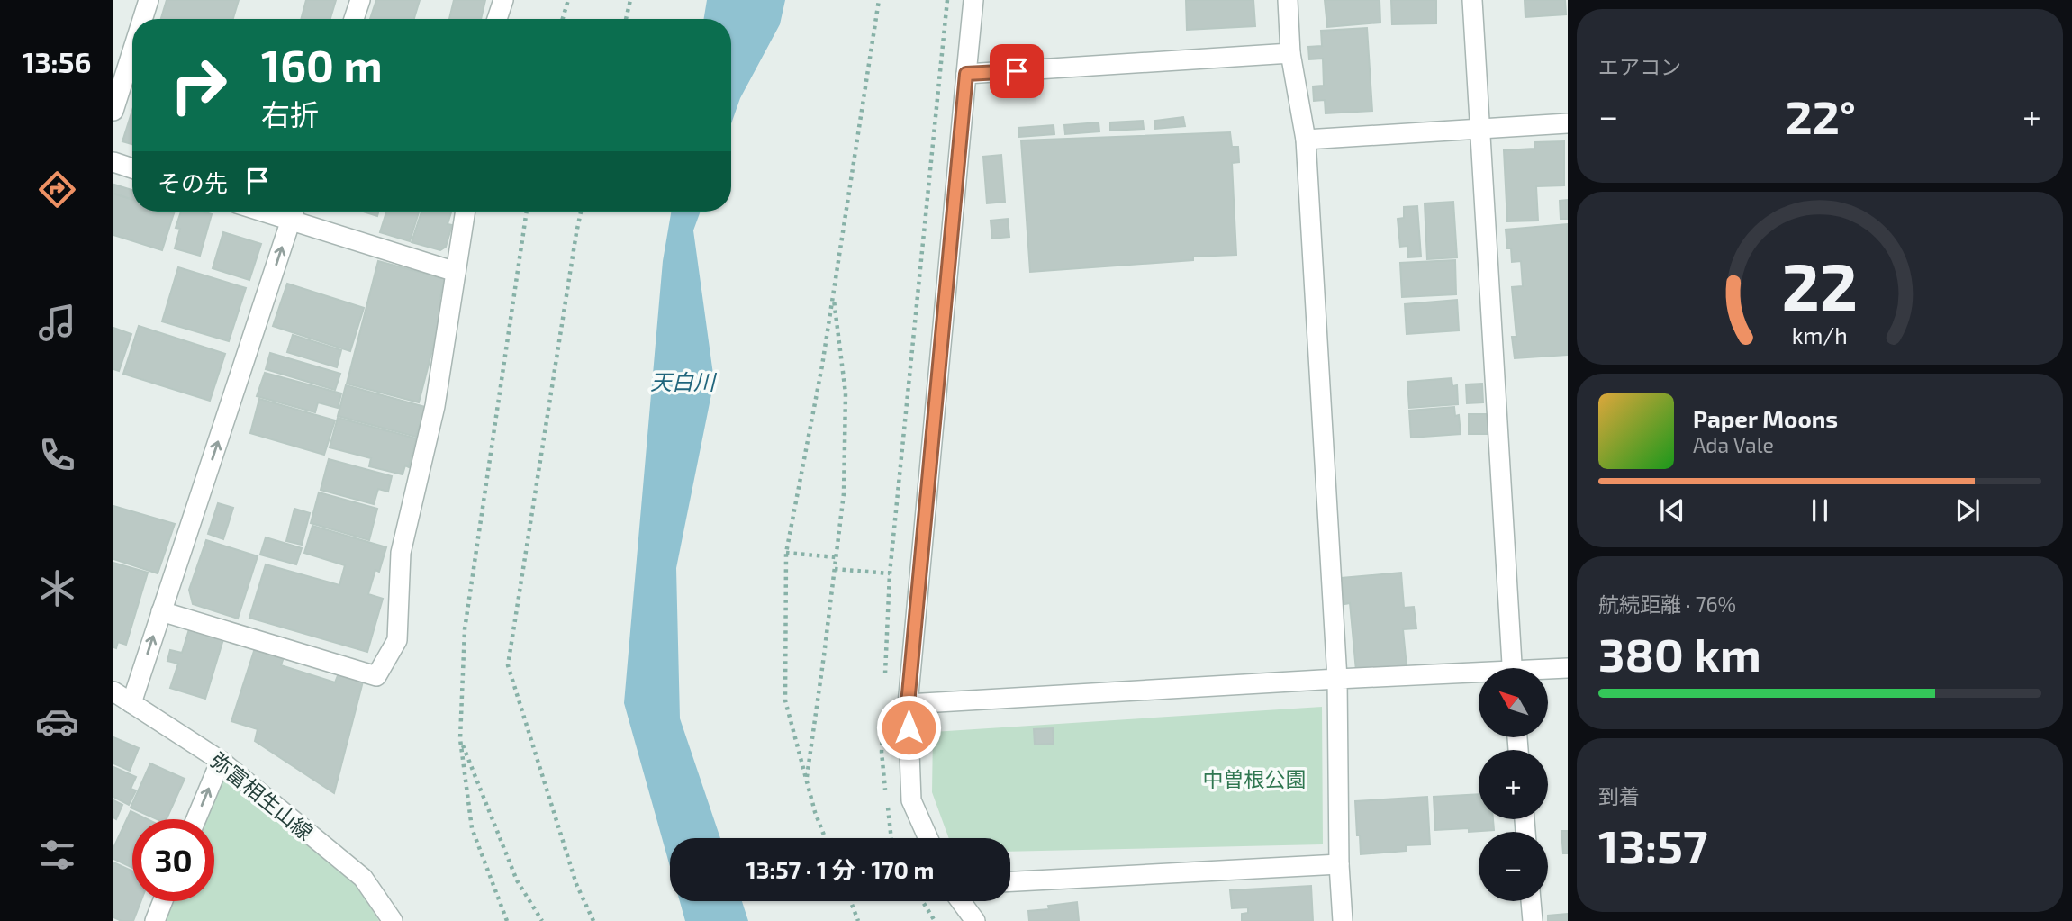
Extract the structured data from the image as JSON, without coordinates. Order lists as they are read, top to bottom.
{
  "streets": {
    "street": ["弥富相生山線"]
  },
  "water": ["天白川"],
  "parks": ["中曽根公園"],
  "north": "top left",
  "page": {
    "tabs": "13:56",
    "tile": [
      "エアコン",
      ["航続距離 · 76%", "380 km"],
      ["到着", "13:57"]
    ],
    "turn": ["160 m", "右折"],
    "heat": ["−", "22°", "+"],
    "then": "その先",
    "song": ["Paper Moons", "Ada Vale"],
    "map_buttons": ["+", "−"],
    "limit": "30",
    "trip": "13:57 · 1 分 · 170 m",
    "gauge": ["22", "km/h"]
  }
}
